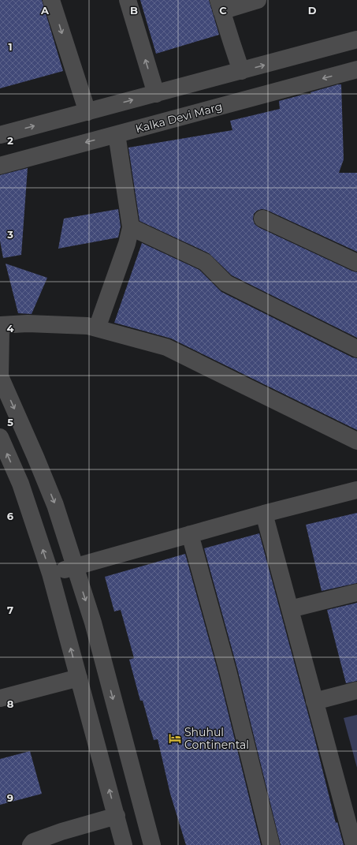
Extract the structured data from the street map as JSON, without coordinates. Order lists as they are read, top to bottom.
{
  "streets": {
    "street": ["Kalka Devi Marg"]
  },
  "places": {
    "hotel": ["Shuhul Continental"]
  },
  "grid": {
    "columns": [
      "A",
      "B",
      "C",
      "D"
    ],
    "rows": [
      "1",
      "2",
      "3",
      "4",
      "5",
      "6",
      "7",
      "8",
      "9"
    ]
  }
}
